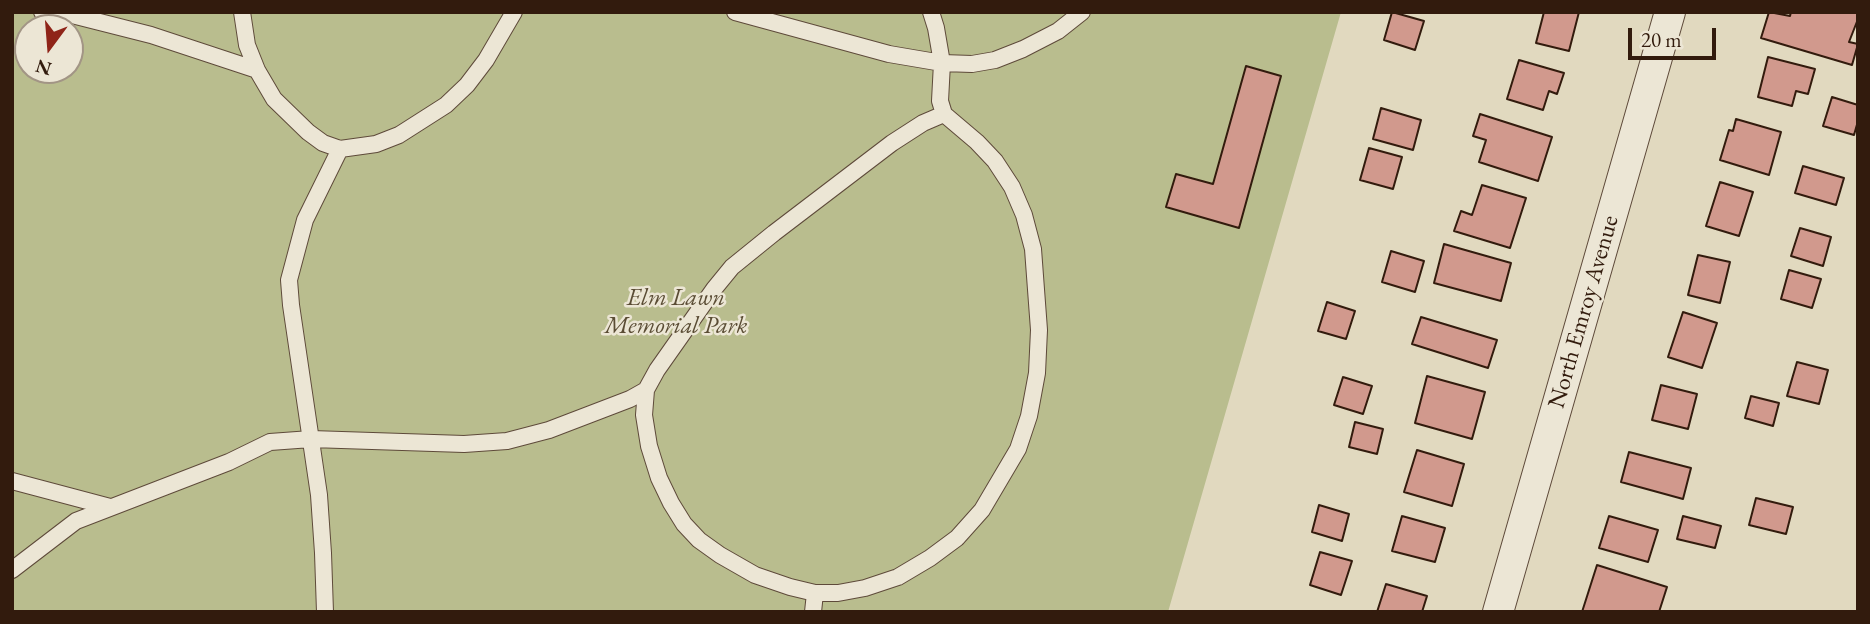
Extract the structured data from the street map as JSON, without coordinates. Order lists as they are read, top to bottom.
{
  "streets": {
    "street": ["North Emroy Avenue"]
  },
  "parks": ["Elm Lawn Memorial Park"],
  "scale_bar": "20 m",
  "north": "bottom"
}
